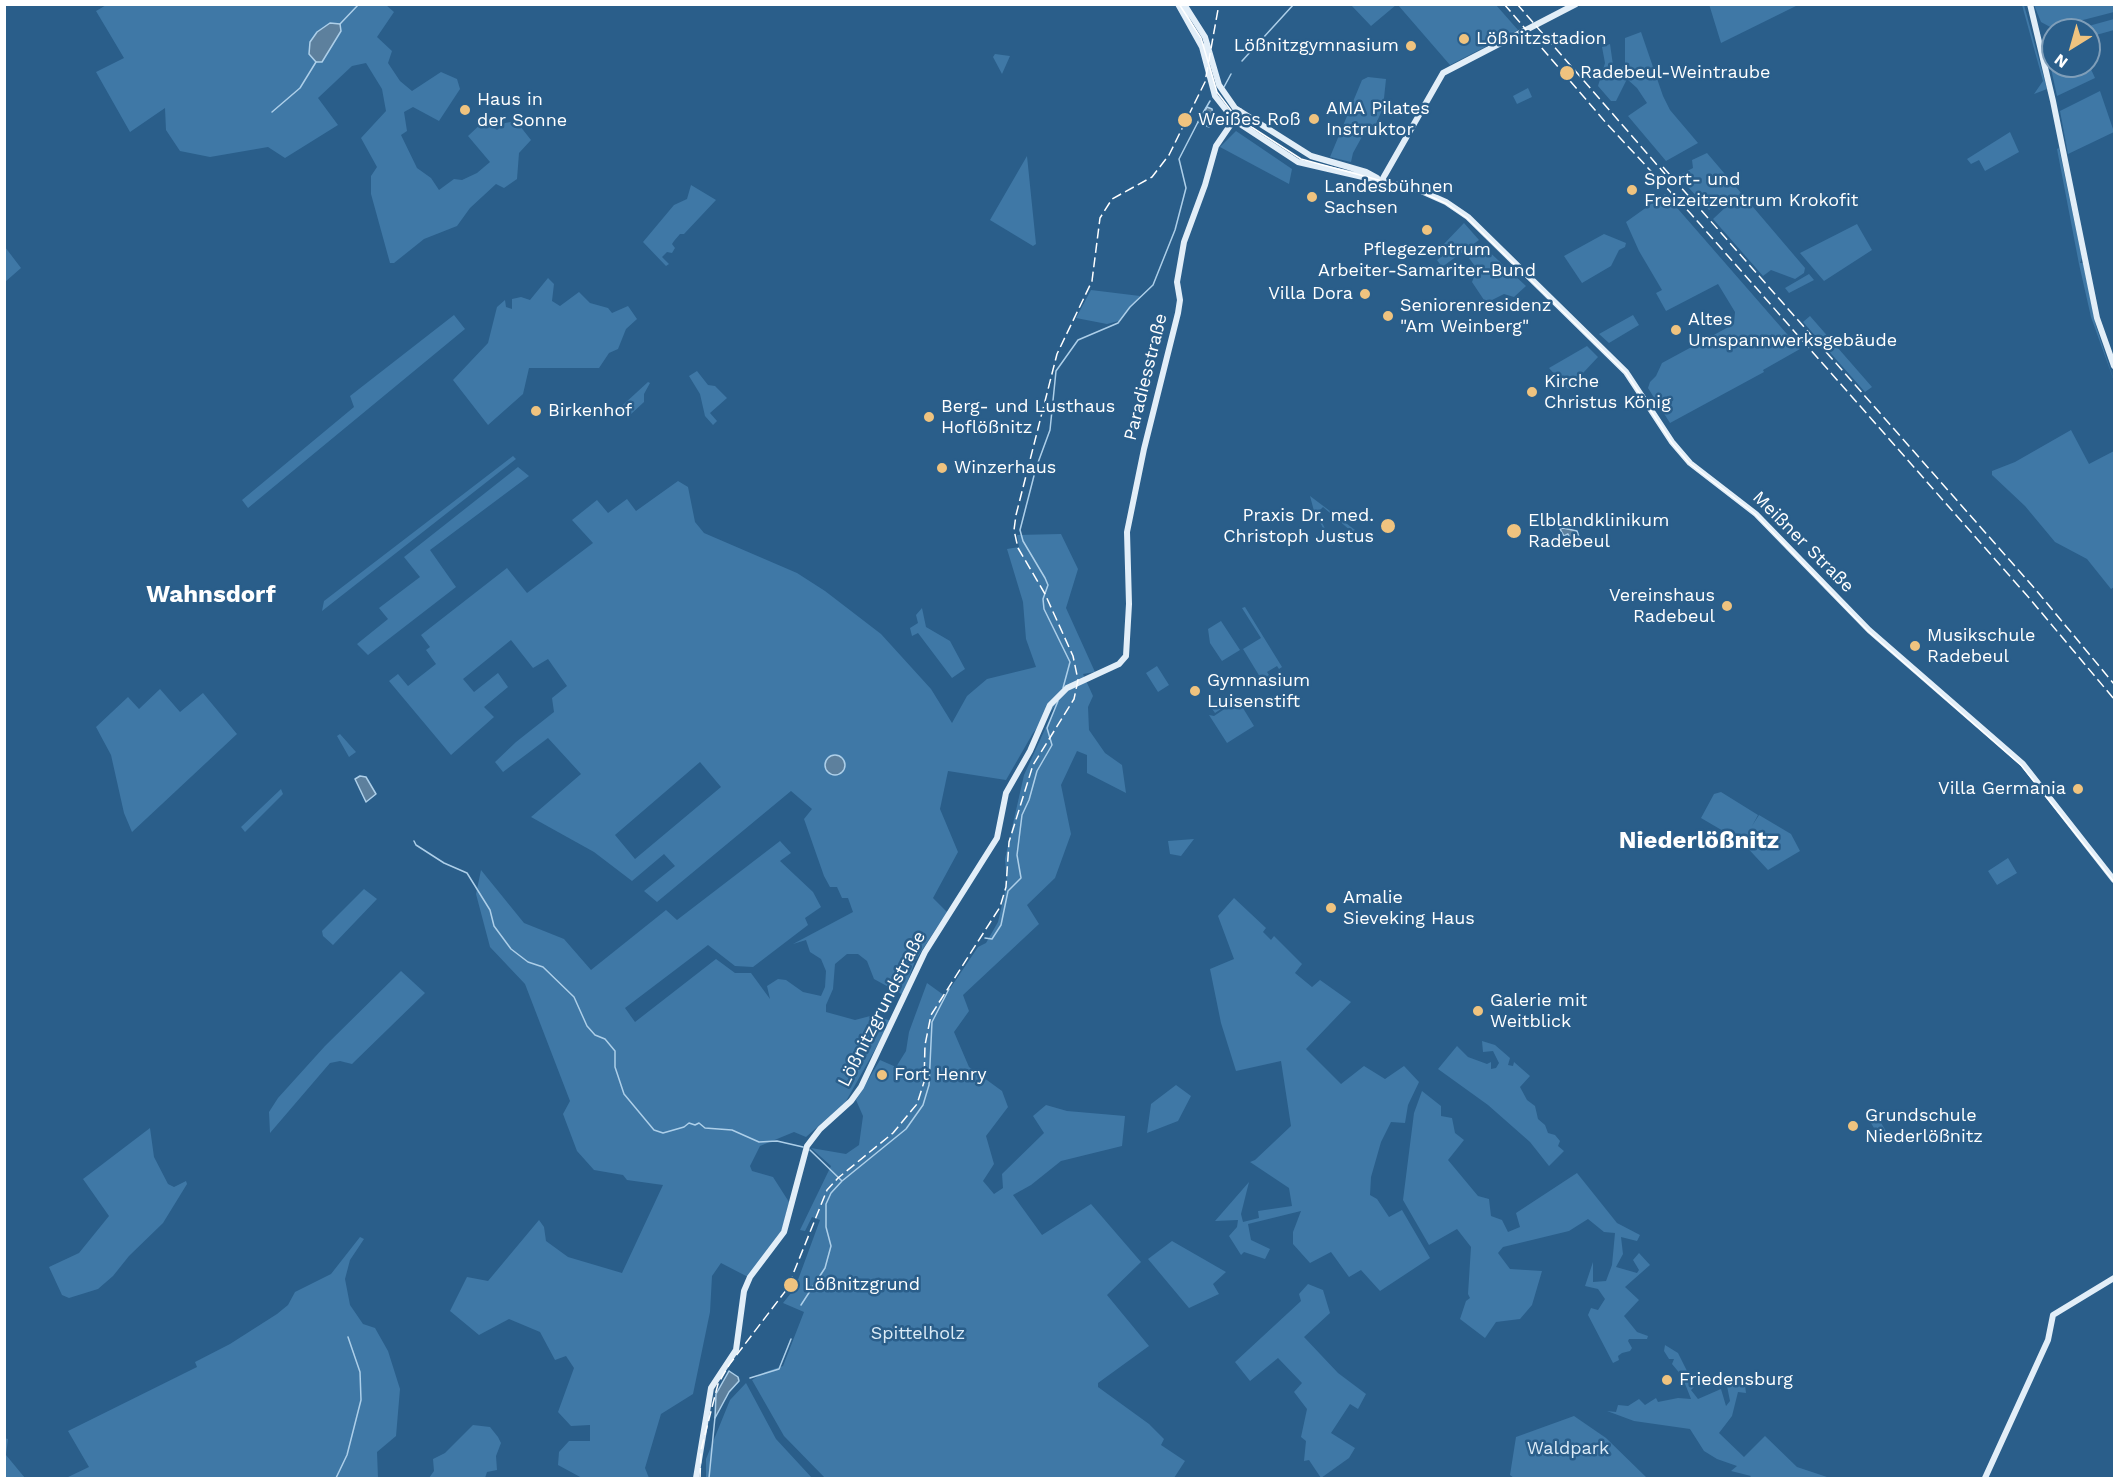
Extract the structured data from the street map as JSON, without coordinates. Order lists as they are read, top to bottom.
{
  "streets": {
    "street": ["Paradiesstraße", "Meißner Straße", "Lößnitzgrundstraße"]
  },
  "crossings": [
    ["Paradiesstraße", "Meißner Straße"],
    ["Paradiesstraße", "Lößnitzgrundstraße"]
  ],
  "districts": ["Wahnsdorf", "Niederlößnitz"],
  "parks": ["Spittelholz", "Waldpark"],
  "places": [
    "Lößnitzstadion",
    "Lößnitzgymnasium",
    "Radebeul-Weintraube",
    "Haus in der Sonne",
    "AMA Pilates Instruktor",
    "Weißes Roß",
    "Sport- und Freizeitzentrum Krokofit",
    "Landesbühnen Sachsen",
    "Pflegezentrum Arbeiter-Samariter-Bund",
    "Villa Dora",
    "Seniorenresidenz \"Am Weinberg\"",
    "Altes Umspannwerksgebäude",
    "Kirche Christus König",
    "Birkenhof",
    "Berg- und Lusthaus Hoflößnitz",
    "Winzerhaus",
    "Praxis Dr. med. Christoph Justus",
    "Elblandklinikum Radebeul",
    "Vereinshaus Radebeul",
    "Musikschule Radebeul",
    "Gymnasium Luisenstift",
    "Villa Germania",
    "Amalie Sieveking Haus",
    "Galerie mit Weitblick",
    "Fort Henry",
    "Grundschule Niederlößnitz",
    "Lößnitzgrund",
    "Friedensburg"
  ],
  "north": "bottom left"
}
